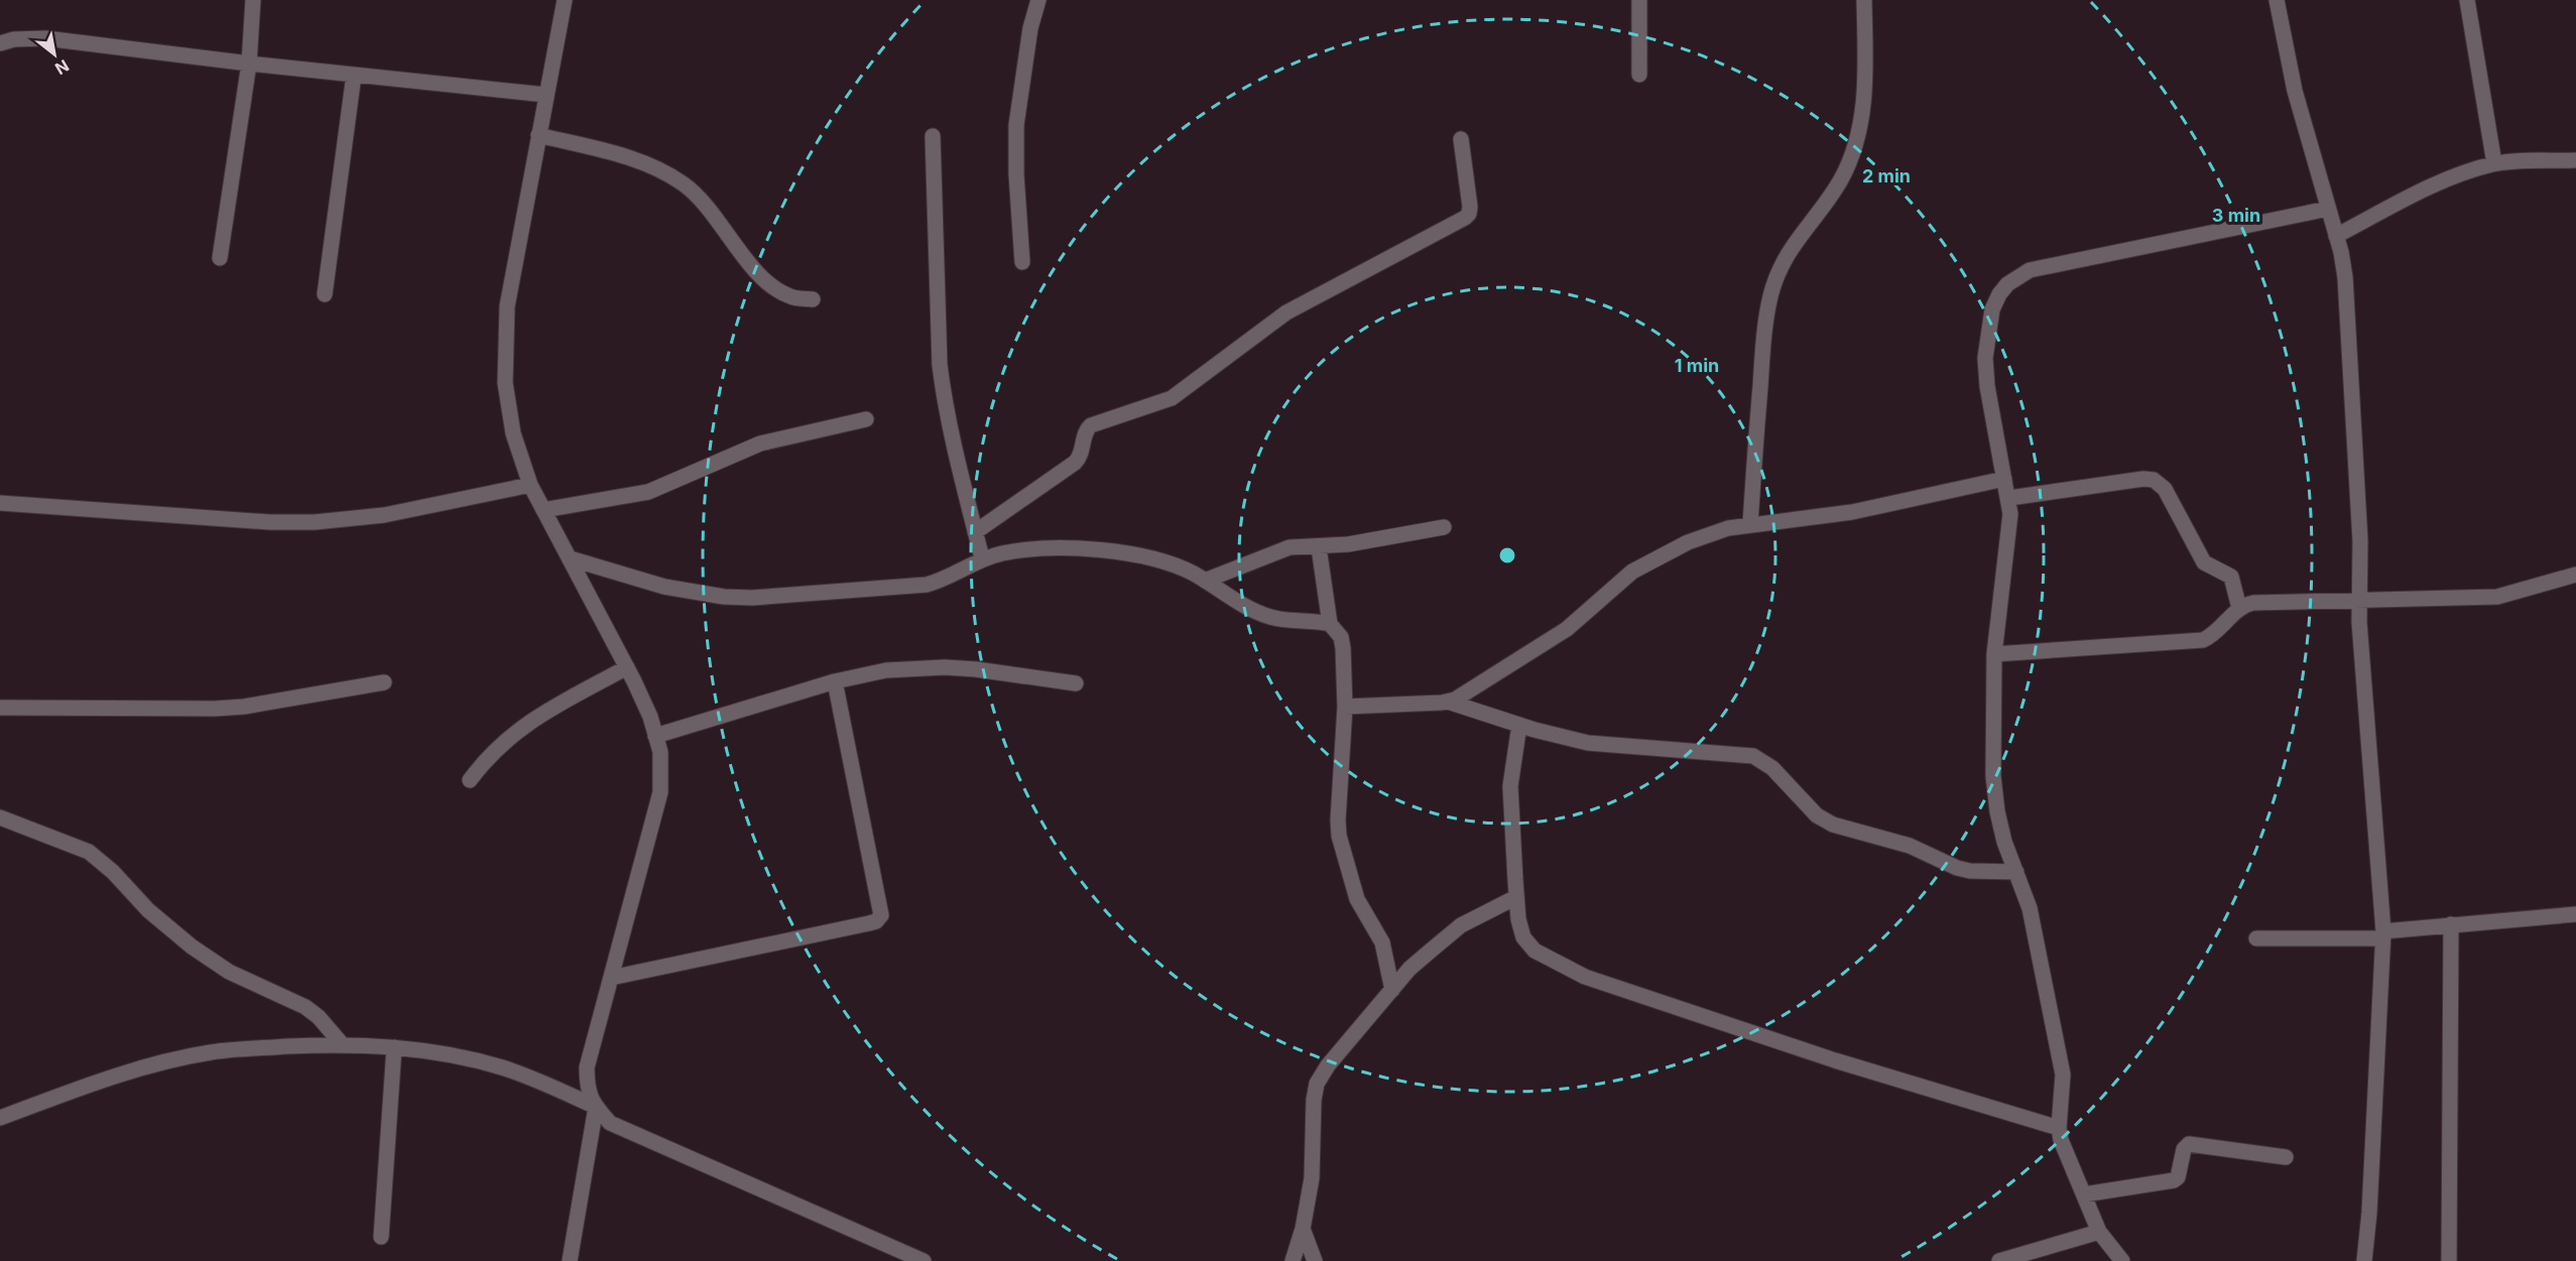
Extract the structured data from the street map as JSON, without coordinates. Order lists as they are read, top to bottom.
{
  "north": "bottom right",
  "rings": ["2 min", "3 min", "1 min"]
}
